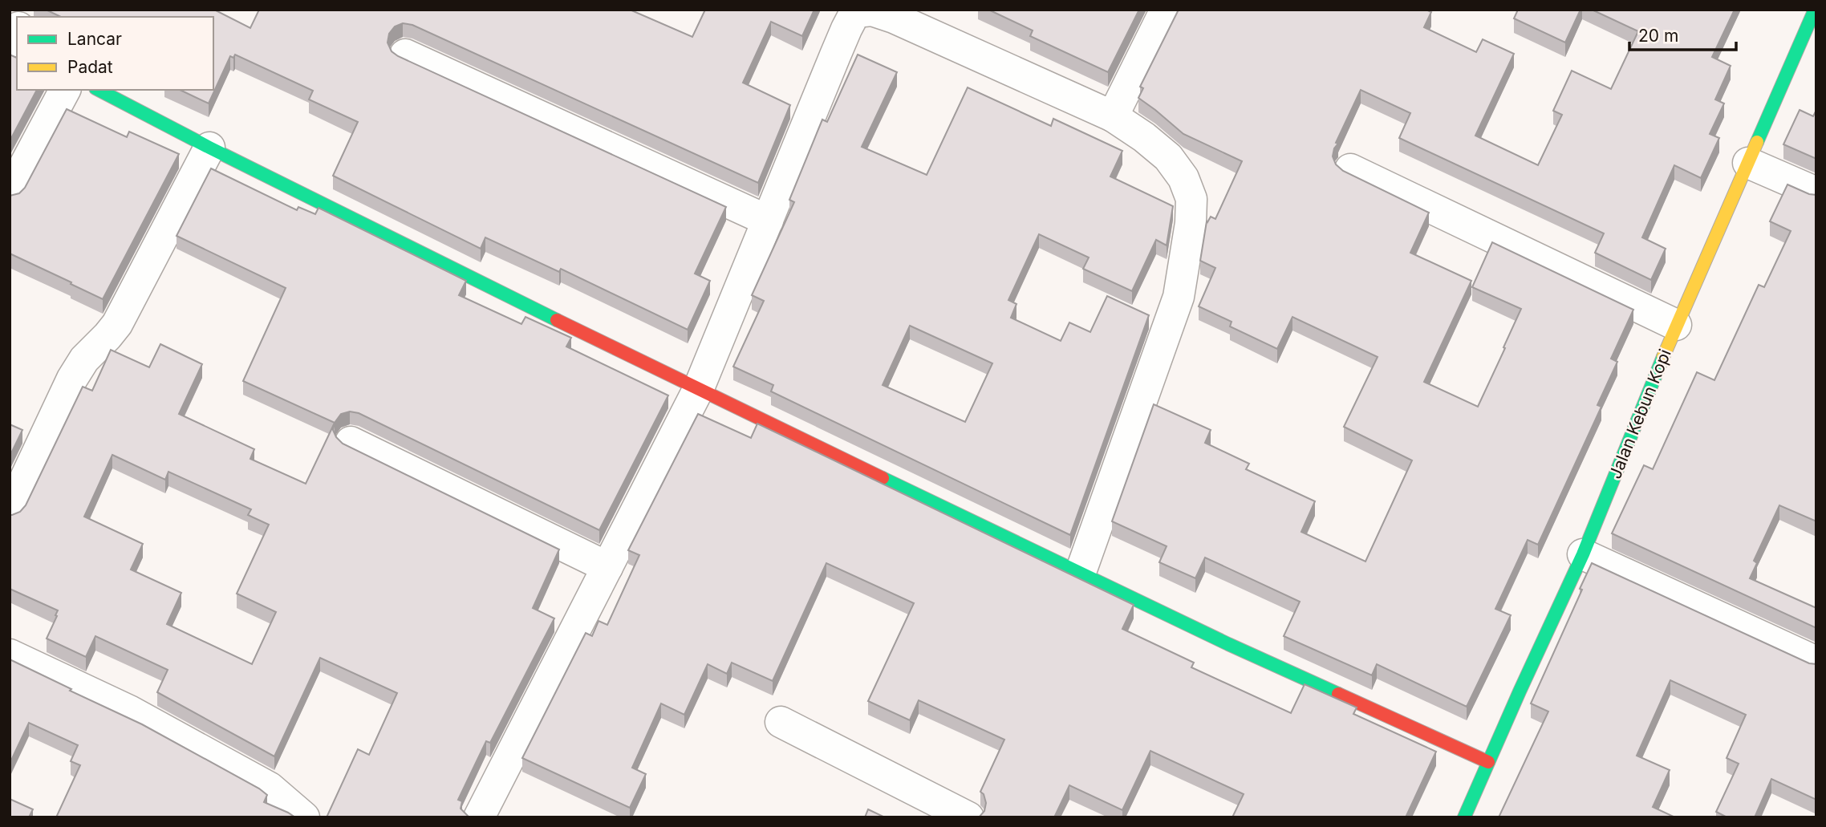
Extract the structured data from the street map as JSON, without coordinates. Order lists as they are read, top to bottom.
{
  "streets": {
    "street": ["Jalan Kebun Kopi"]
  },
  "legend": ["Lancar", "Padat"],
  "scale_bar": "20 m"
}
